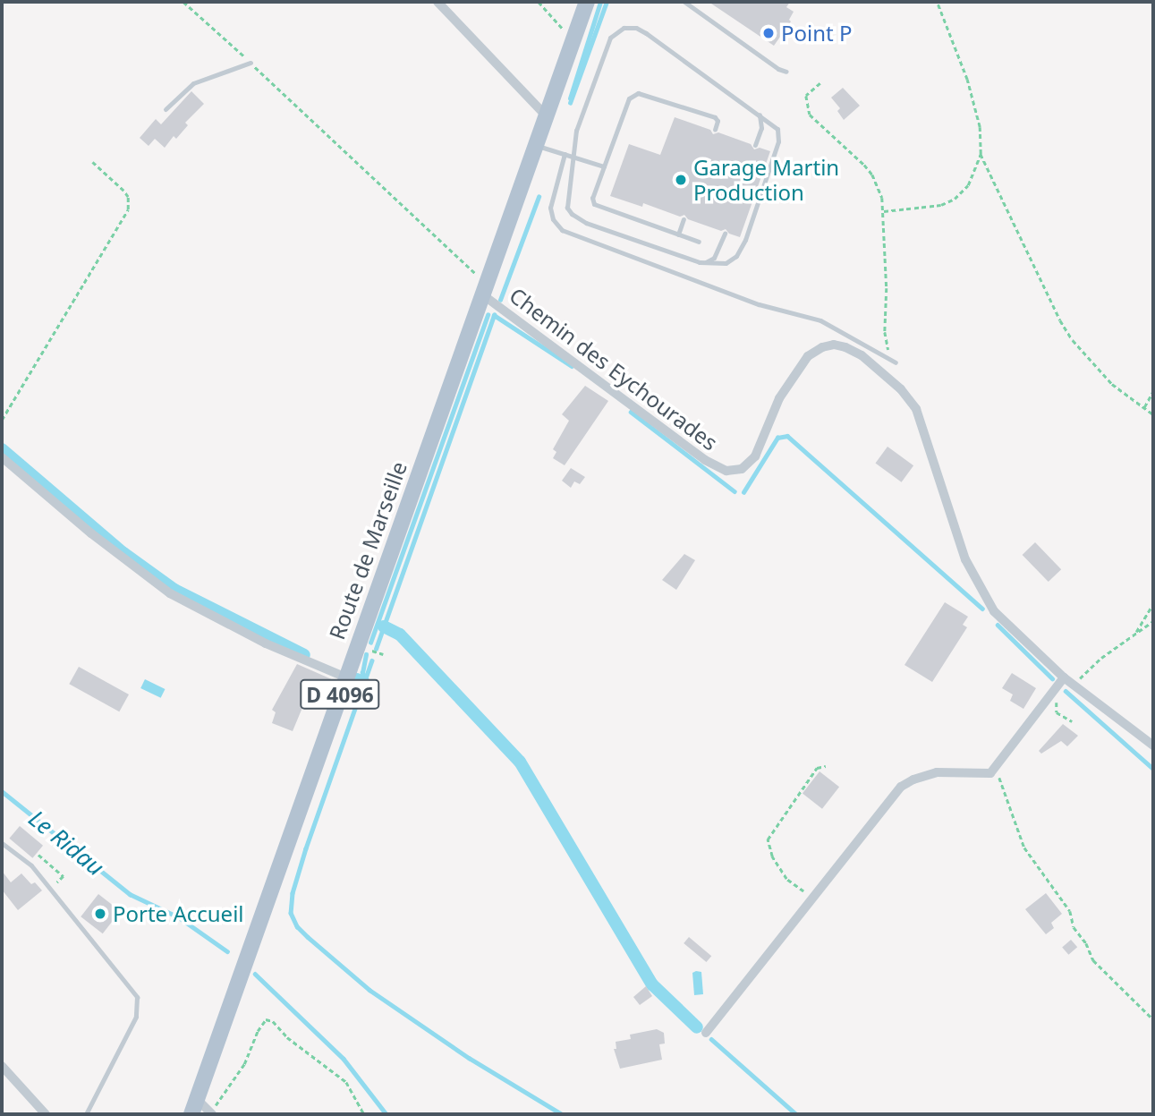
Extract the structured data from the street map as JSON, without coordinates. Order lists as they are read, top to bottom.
{
  "streets": {
    "main road": ["Route de Marseille", "D 4096"],
    "street": ["Chemin des Eychourades"]
  },
  "crossings": [
    ["Chemin des Eychourades", "Route de Marseille"]
  ],
  "water": ["Le Ridau"],
  "places": ["Point P", "Garage Martin Production", "Porte Accueil"]
}
